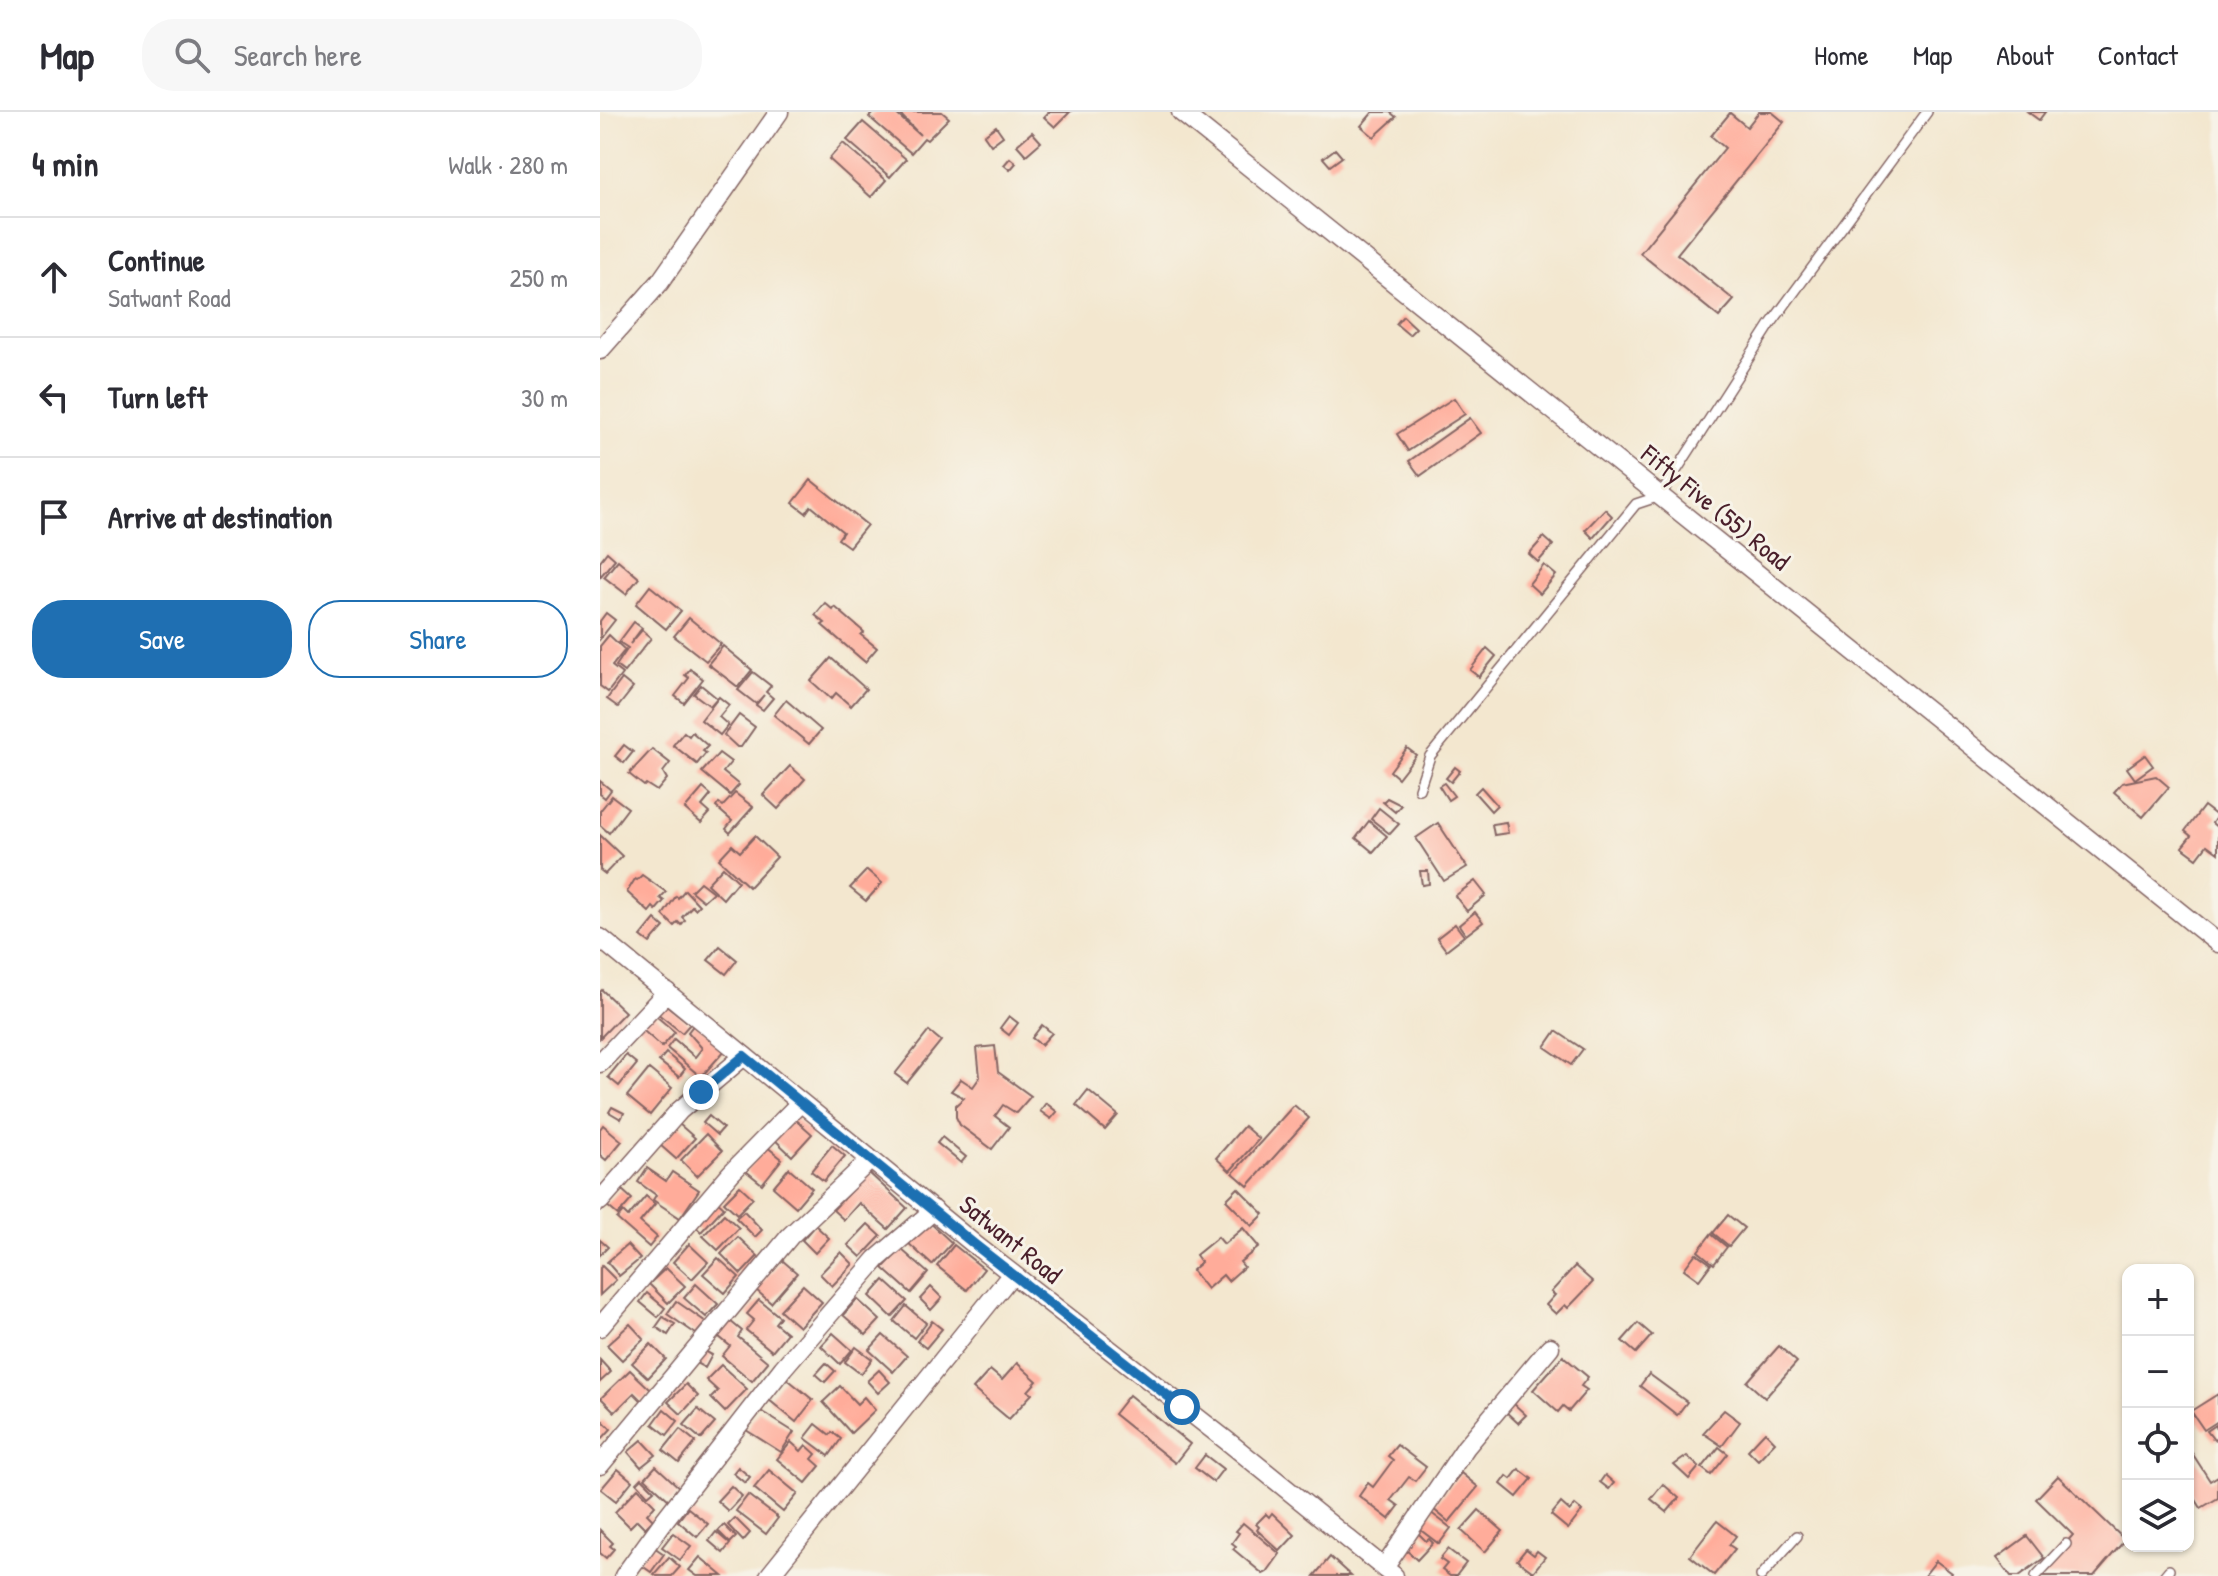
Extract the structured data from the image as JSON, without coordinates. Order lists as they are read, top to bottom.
{
  "streets": {
    "street": ["Fifty Five (55) Road", "Satwant Road"]
  },
  "page": {
    "header": "Map",
    "search": "Search here",
    "nav": [
      "Home",
      "Map",
      "About",
      "Contact"
    ],
    "heading": ["4 min", "Walk · 280 m"],
    "list": [
      ["Continue", "Satwant Road", "250 m"],
      ["Turn left", "30 m"],
      "Arrive at destination"
    ],
    "buttons": ["Save", "Share"],
    "map_buttons": ["+", "−"]
  }
}
